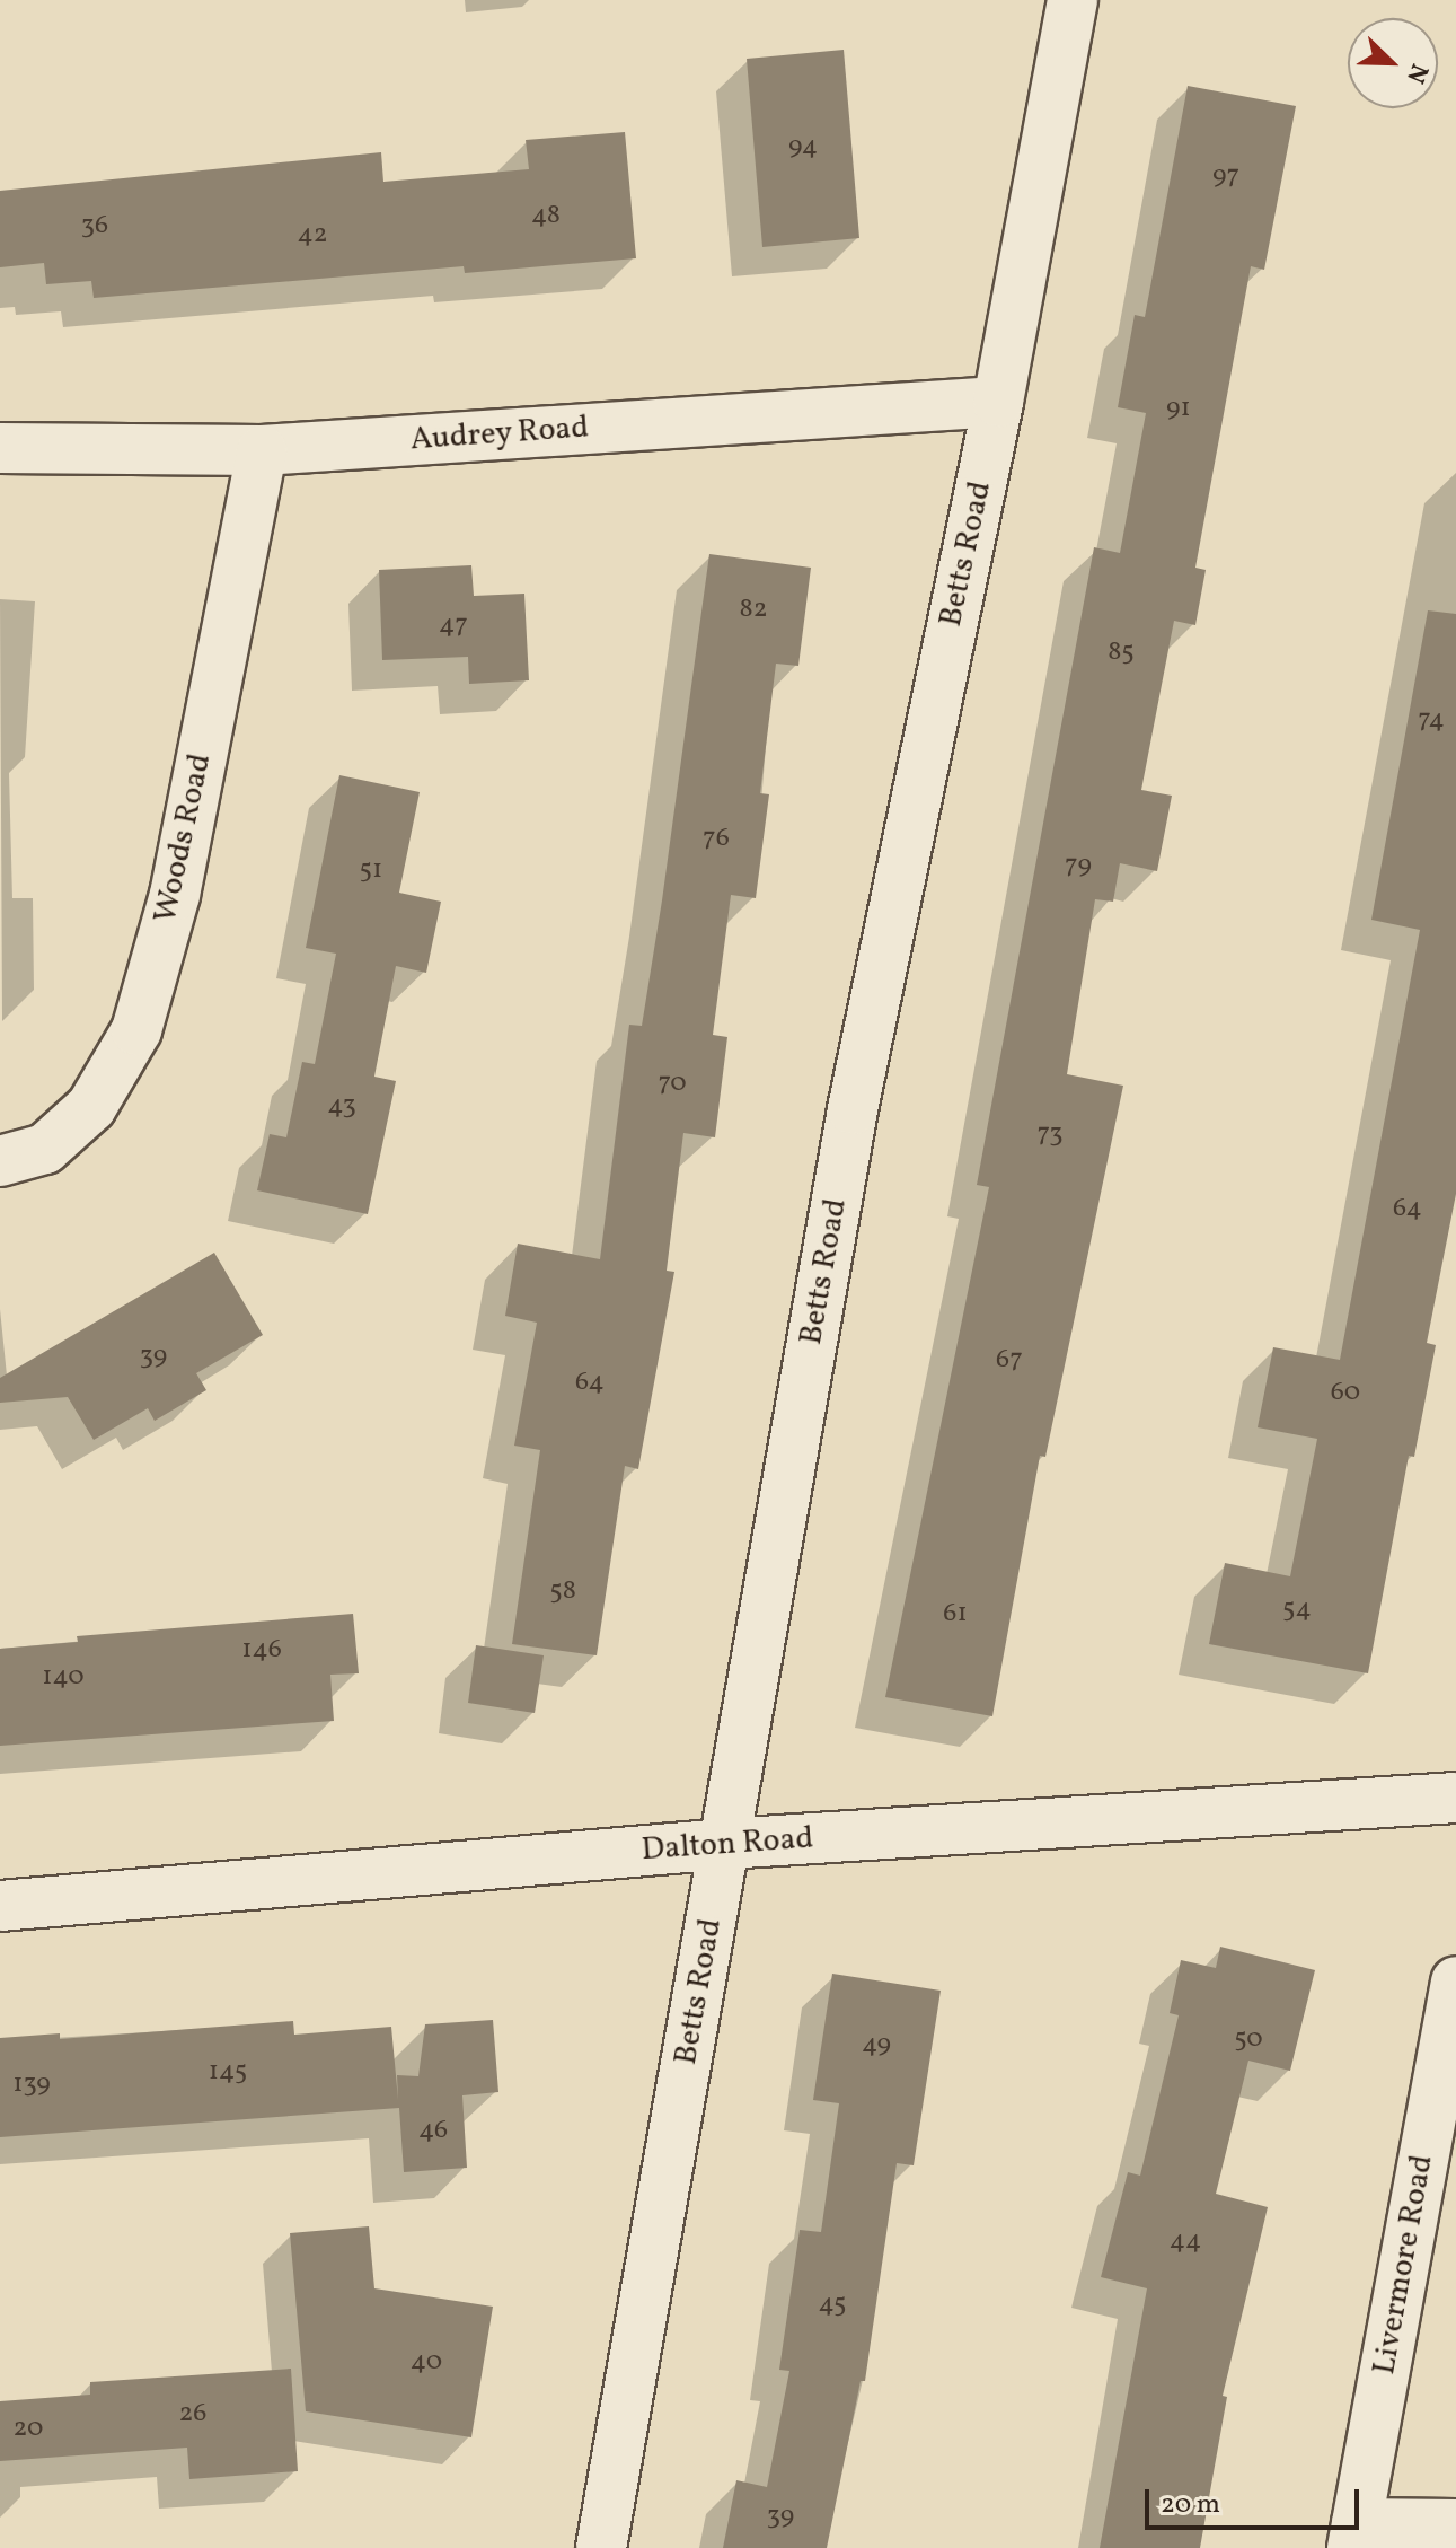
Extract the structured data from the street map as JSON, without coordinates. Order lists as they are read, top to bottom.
{
  "streets": {
    "street": [
      "Audrey Road",
      "Betts Road",
      "Woods Road",
      "Dalton Road",
      "Livermore Road"
    ]
  },
  "crossings": [
    ["Audrey Road", "Betts Road"],
    ["Audrey Road", "Woods Road"],
    ["Betts Road", "Dalton Road"]
  ],
  "house_numbers": [
    "94",
    "97",
    "48",
    "36",
    "42",
    "91",
    "82",
    "47",
    "85",
    "74",
    "76",
    "79",
    "51",
    "70",
    "43",
    "73",
    "64",
    "39",
    "67",
    "64",
    "60",
    "58",
    "54",
    "61",
    "146",
    "140",
    "50",
    "49",
    "145",
    "139",
    "46",
    "44",
    "45",
    "40",
    "26",
    "20",
    "39"
  ],
  "scale_bar": "20 m",
  "north": "bottom right"
}
